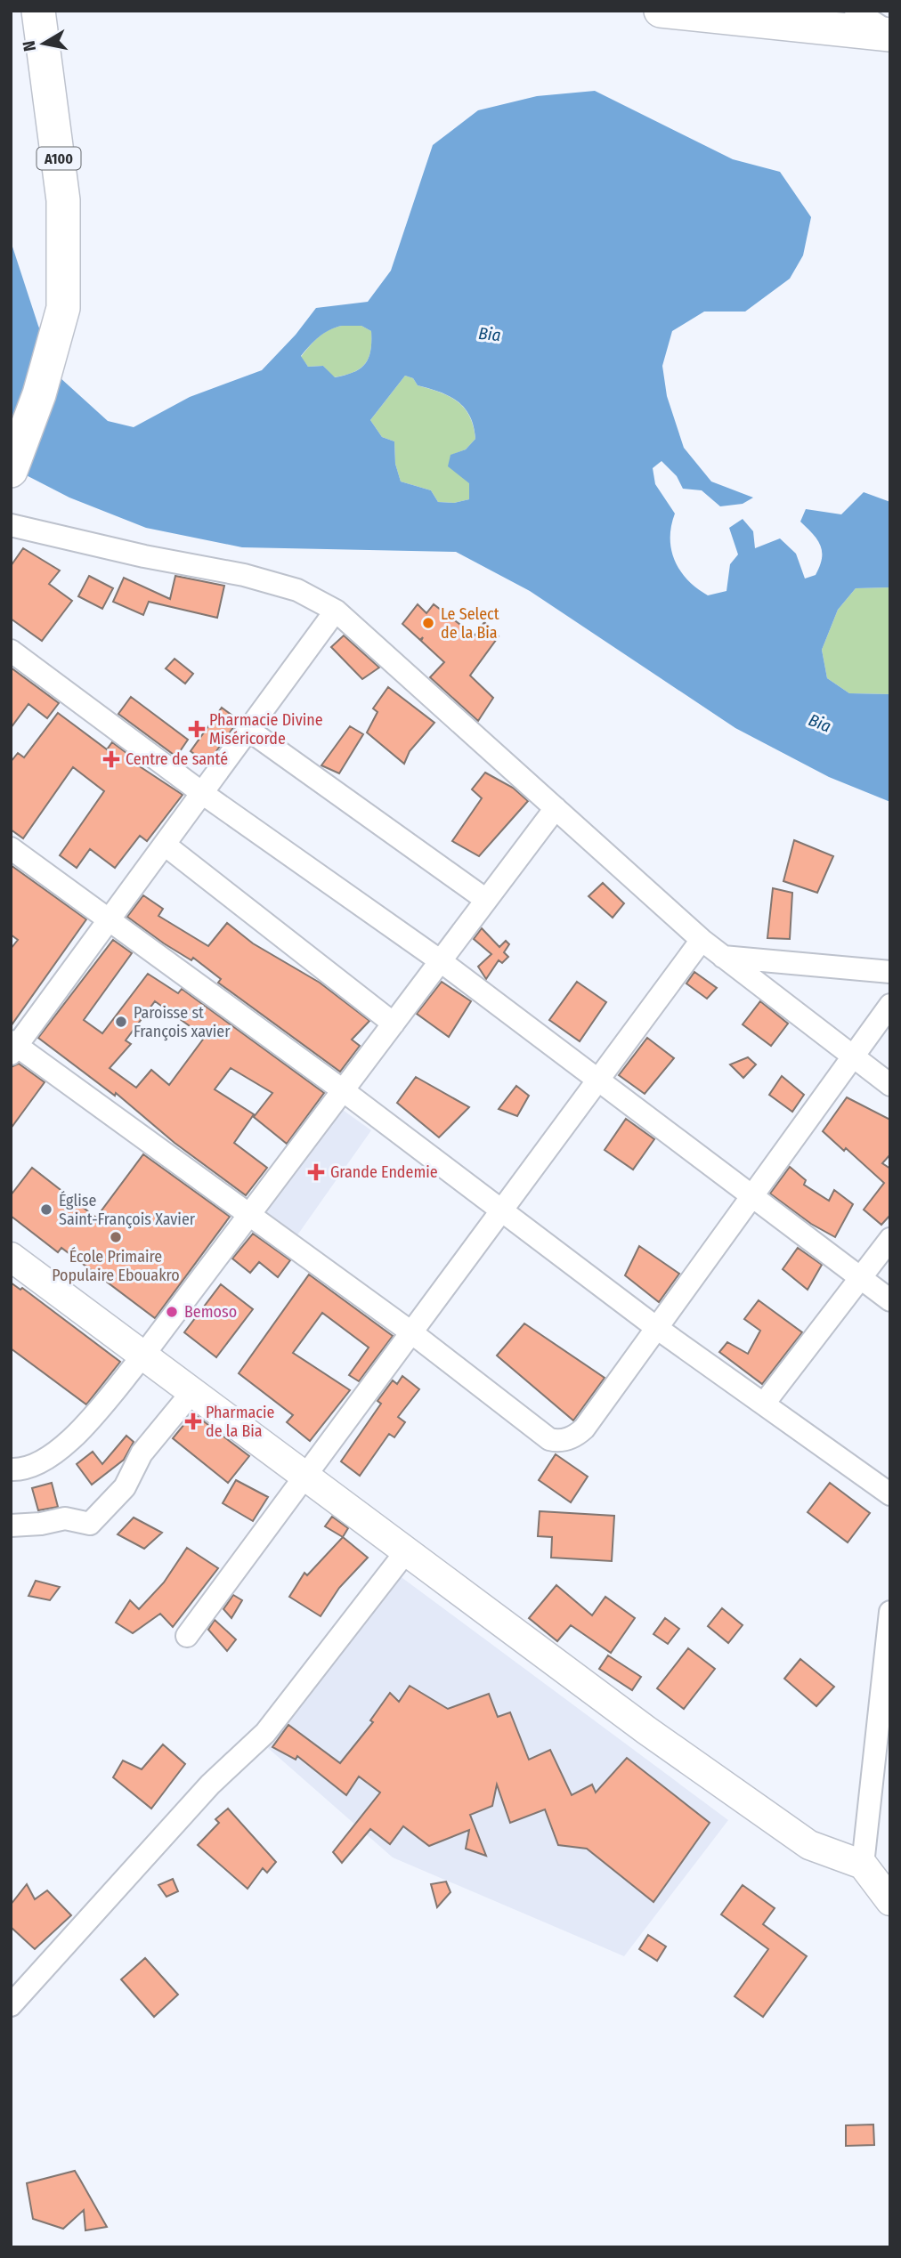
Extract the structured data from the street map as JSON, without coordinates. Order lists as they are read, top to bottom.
{
  "streets": {
    "highway": ["A100"]
  },
  "water": ["Bia"],
  "places": {
    "other": [
      "Le Select de la Bia",
      "Paroisse st François xavier",
      "Église Saint-François Xavier",
      "École Primaire Populaire Ebouakro",
      "Bemoso"
    ],
    "health": [
      "Pharmacie Divine Miséricorde",
      "Centre de santé",
      "Grande Endemie",
      "Pharmacie de la Bia"
    ]
  },
  "north": "left"
}
